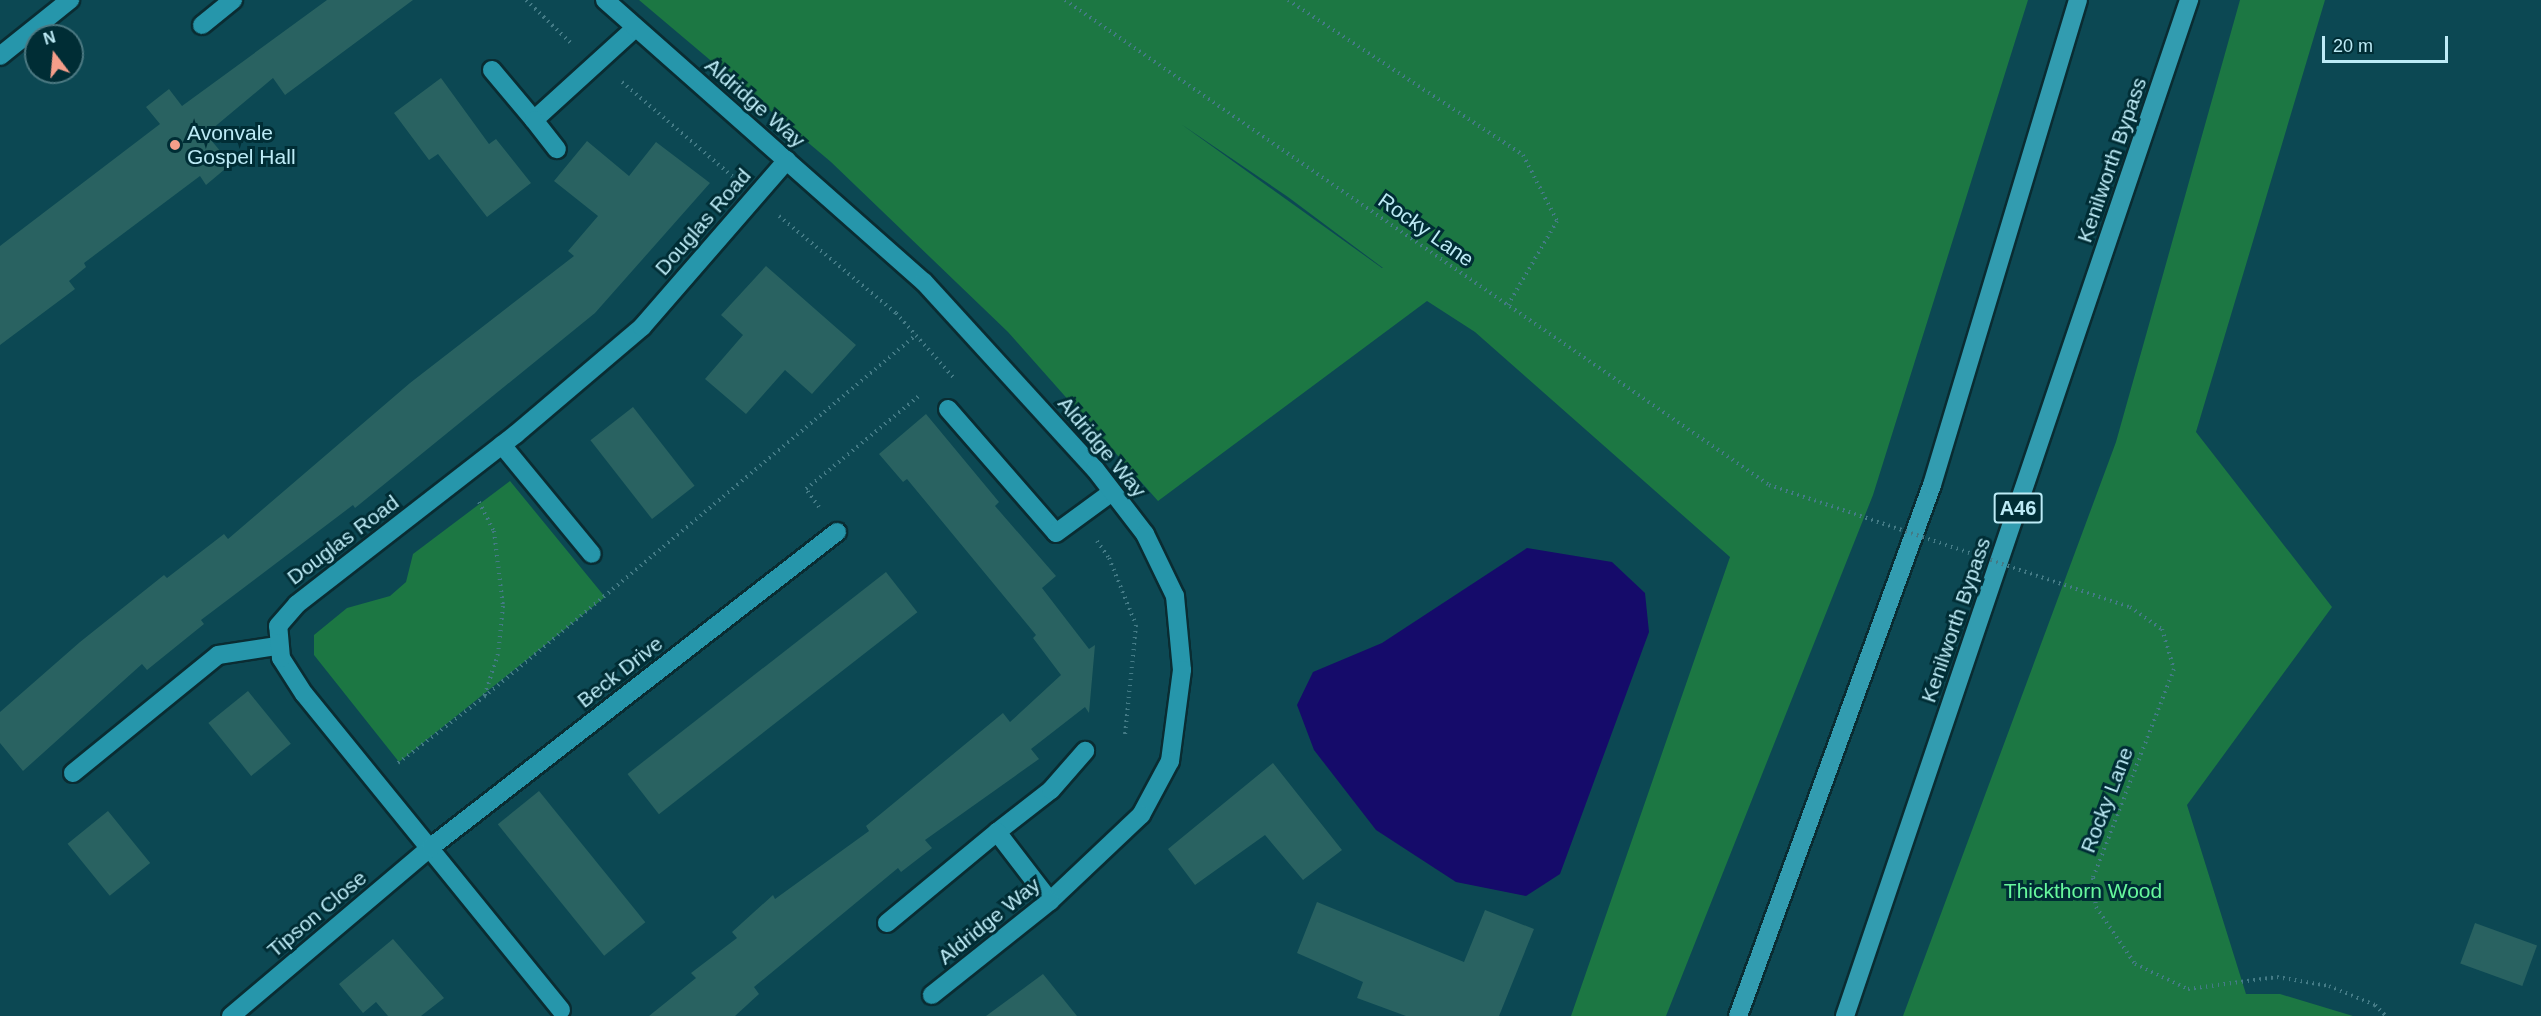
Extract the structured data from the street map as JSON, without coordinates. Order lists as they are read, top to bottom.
{
  "streets": {
    "highway": ["Kenilworth Bypass", "A46"],
    "street": [
      "Aldridge Way",
      "Douglas Road",
      "Beck Drive",
      "Tipson Close"
    ],
    "path": ["Rocky Lane"]
  },
  "crossings": [
    ["Aldridge Way", "Douglas Road"],
    ["Beck Drive", "Tipson Close"]
  ],
  "parks": ["Thickthorn Wood"],
  "places": ["Avonvale Gospel Hall"],
  "scale_bar": "20 m",
  "north": "top"
}
